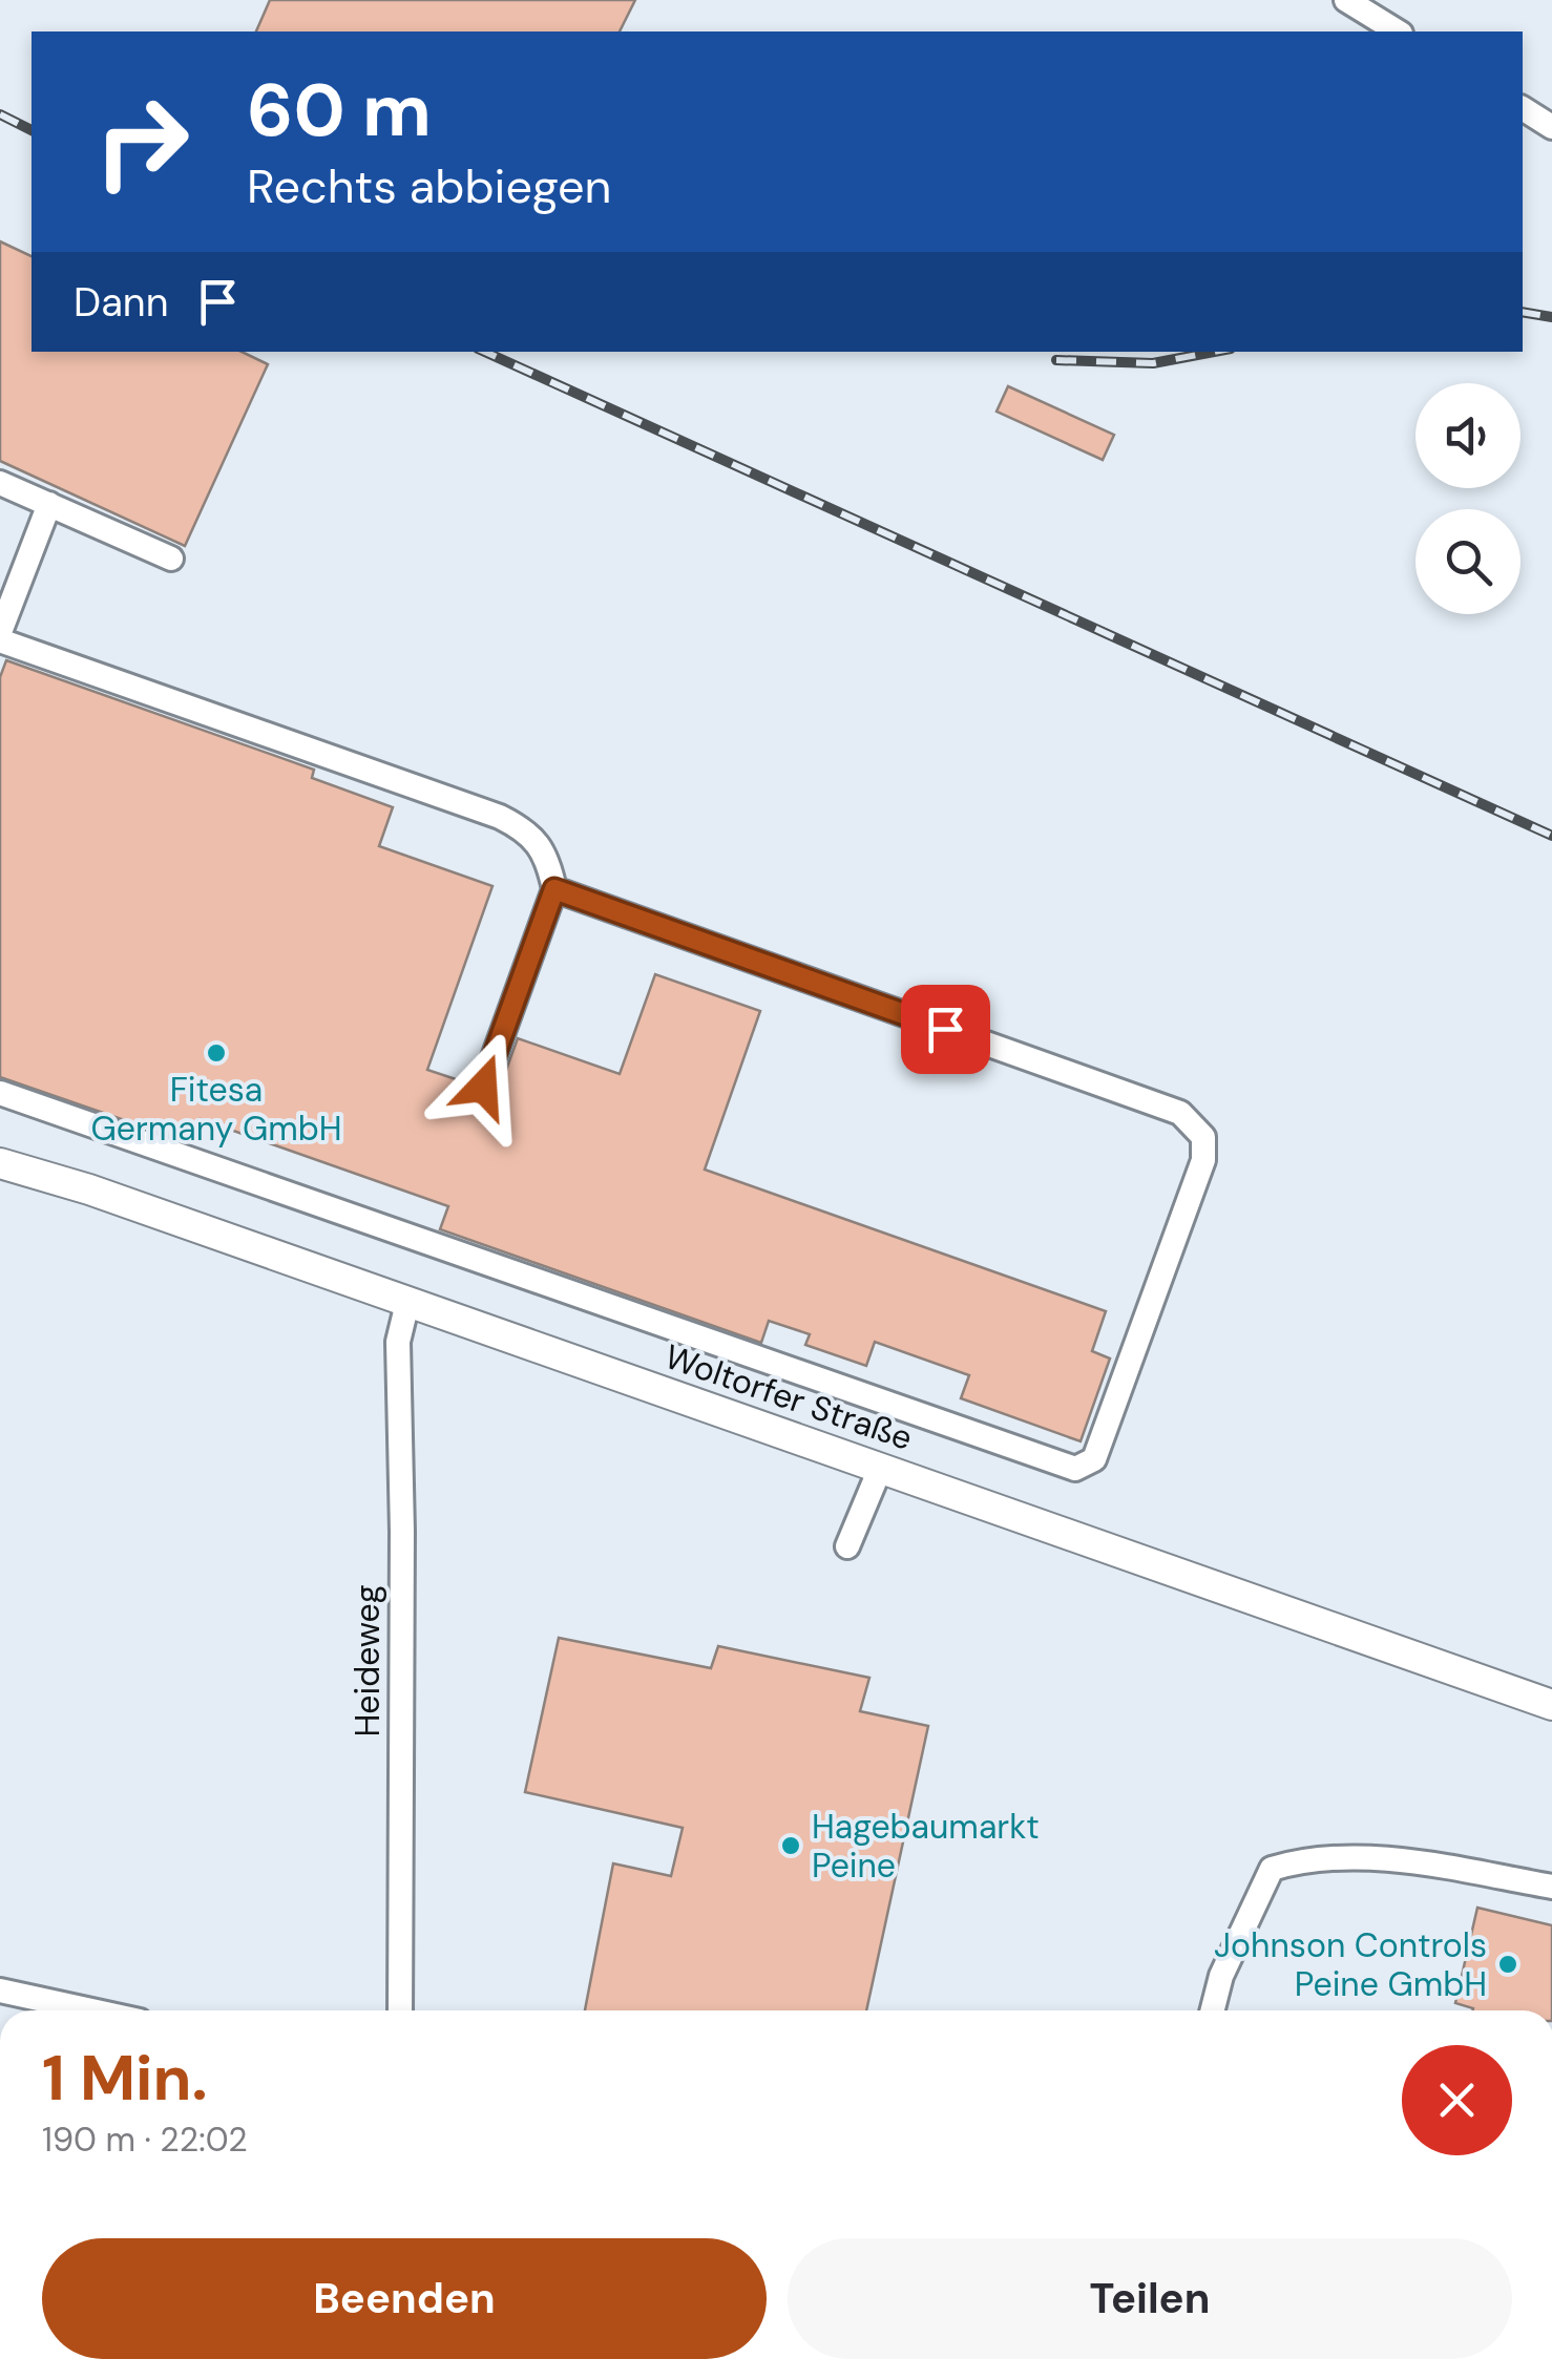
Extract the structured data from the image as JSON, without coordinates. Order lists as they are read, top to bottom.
{
  "streets": {
    "main road": ["Woltorfer Straße"],
    "street": ["Heideweg"]
  },
  "crossings": [
    ["Woltorfer Straße", "Heideweg"]
  ],
  "places": ["Fitesa Germany GmbH", "Hagebaumarkt Peine", "Johnson Controls Peine GmbH"],
  "page": {
    "turn": ["60 m", "Rechts abbiegen"],
    "then": "Dann",
    "heading": ["1 Min.", "190 m · 22:02"],
    "buttons": ["Beenden", "Teilen"]
  }
}
